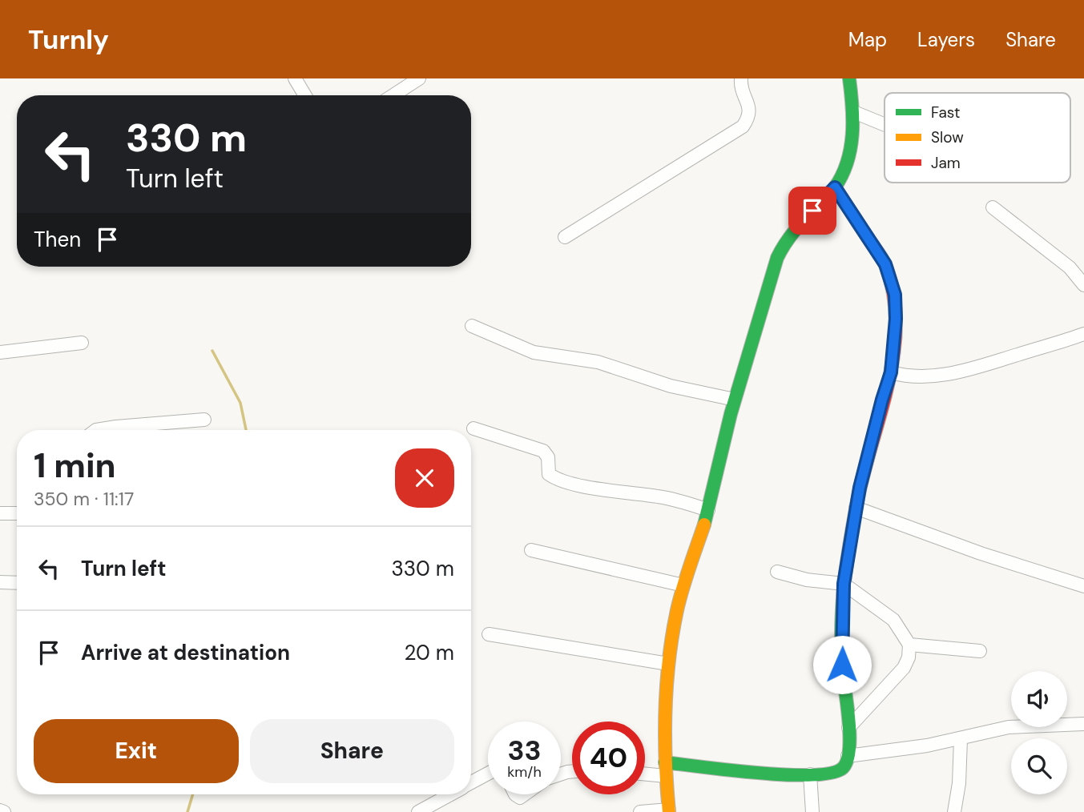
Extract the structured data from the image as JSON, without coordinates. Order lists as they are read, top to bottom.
{
  "legend": ["Fast", "Slow", "Jam"],
  "page": {
    "header": "Turnly",
    "nav": ["Map", "Layers", "Share"],
    "turn": ["330 m", "Turn left"],
    "then": "Then",
    "heading": ["1 min", "350 m · 11:17"],
    "list": [
      {
        "name": "Turn left",
        "value": "330 m"
      },
      {
        "name": "Arrive at destination",
        "value": "20 m"
      }
    ],
    "buttons": ["Exit", "Share"],
    "speed": "33 km/h",
    "limit": "40"
  }
}
